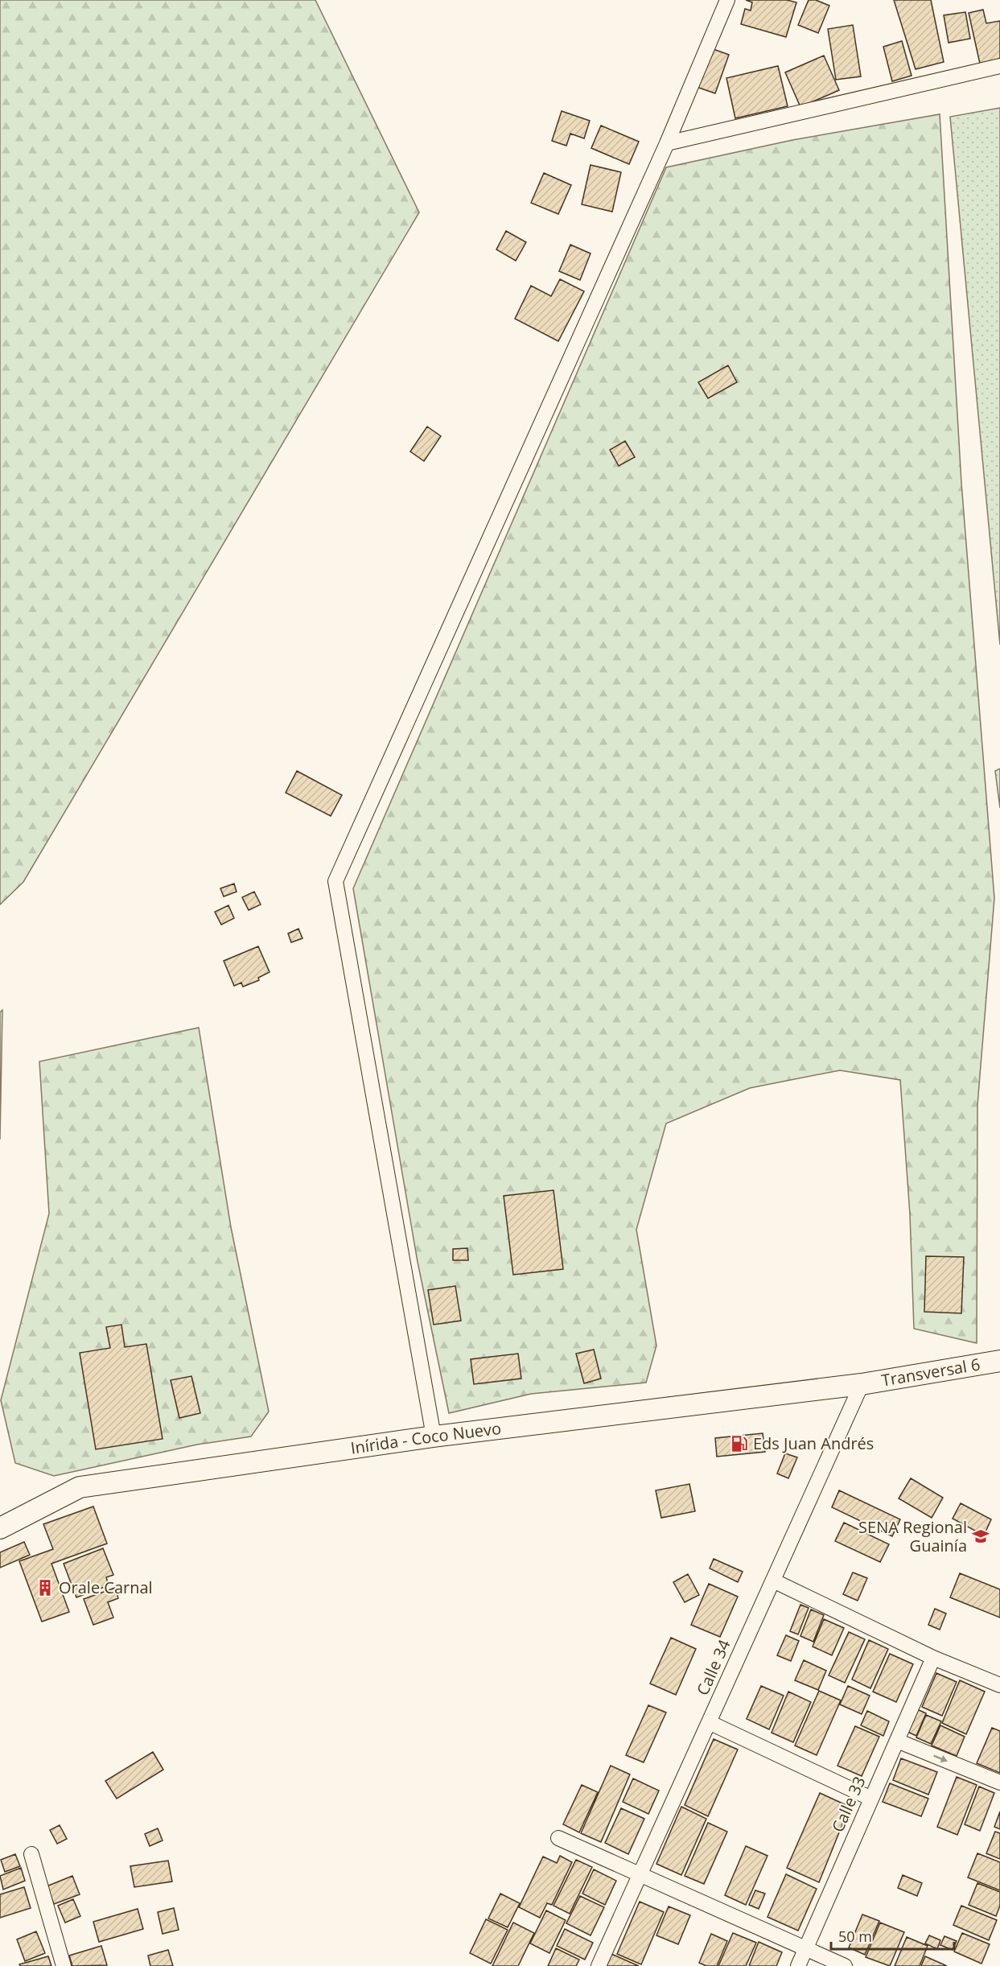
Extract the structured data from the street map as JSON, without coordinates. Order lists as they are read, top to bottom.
{
  "streets": {
    "street": [
      "Transversal 6",
      "Inírida - Coco Nuevo",
      "Calle 34",
      "Calle 33"
    ]
  },
  "crossings": [
    ["Transversal 6", "Inírida - Coco Nuevo"],
    ["Transversal 6", "Calle 34"],
    ["Inírida - Coco Nuevo", "Calle 34"]
  ],
  "places": {
    "fuel station": ["Eds Juan Andrés"],
    "school or university": ["SENA Regional Guainía"],
    "building": ["Orale Carnal"]
  },
  "scale_bar": "50 m"
}
